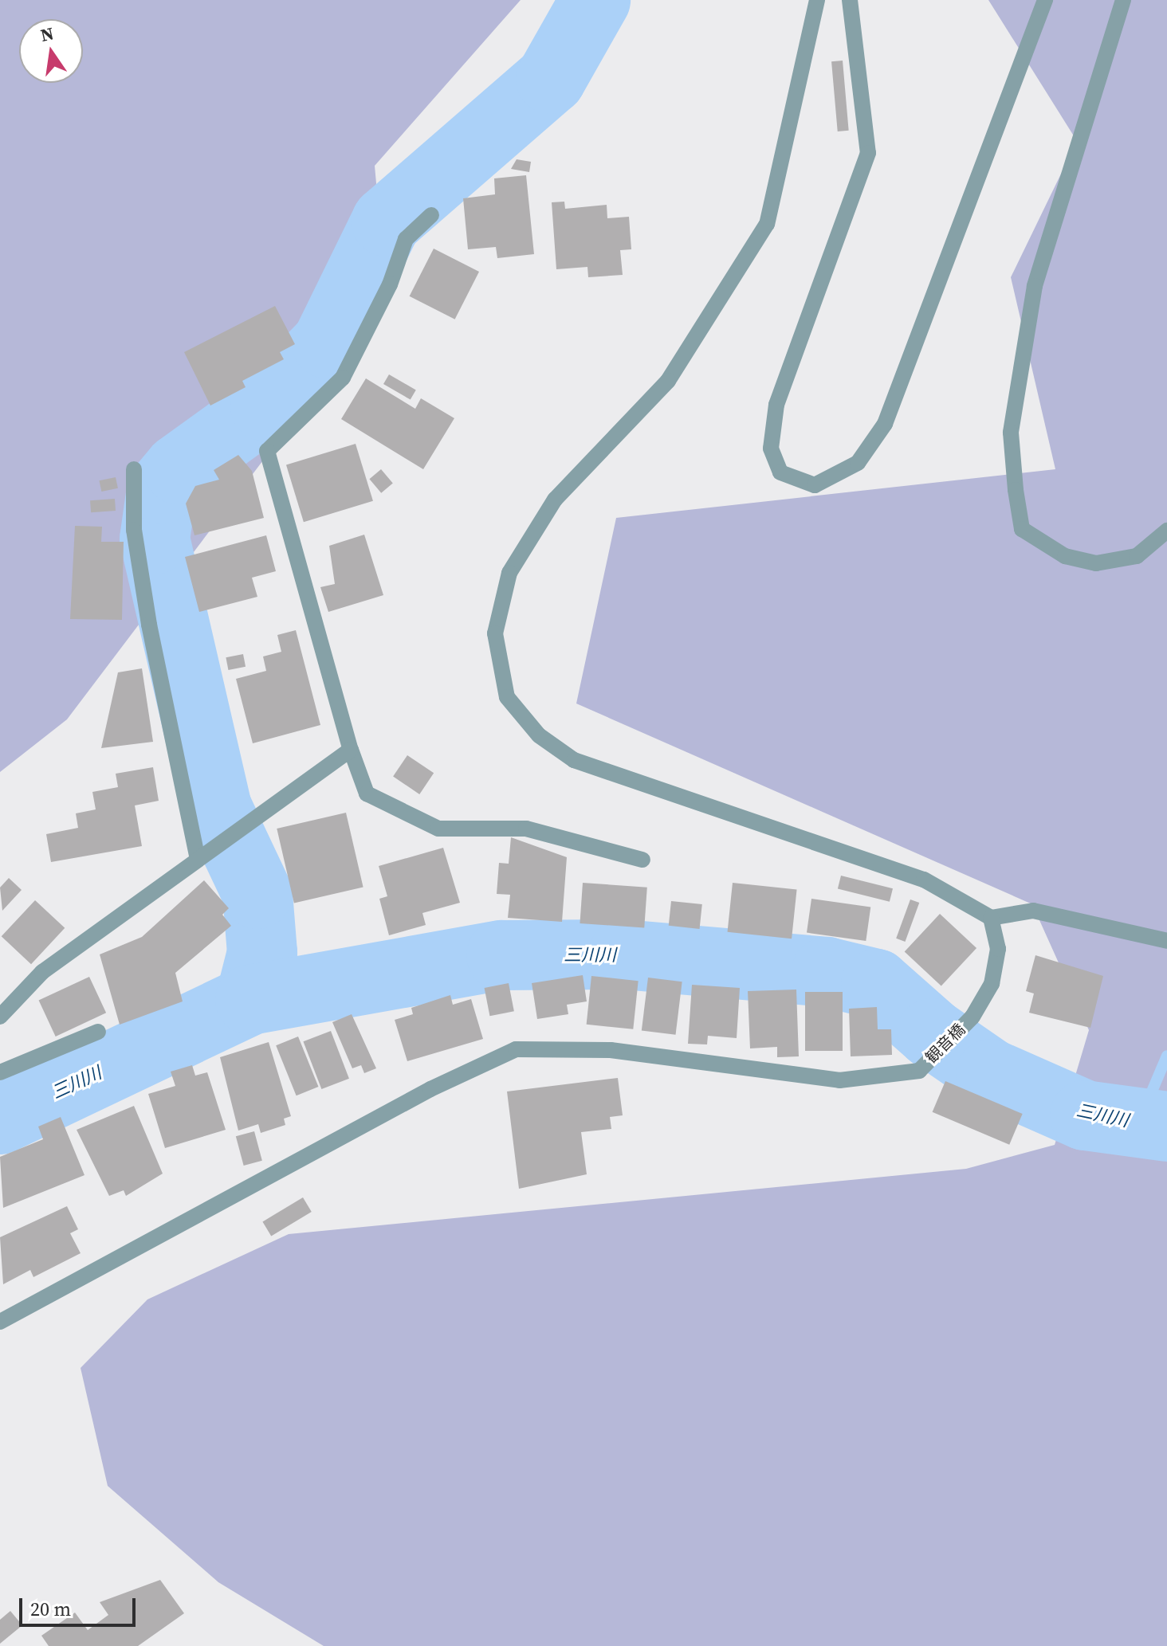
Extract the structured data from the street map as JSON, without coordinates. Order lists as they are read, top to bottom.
{
  "streets": {
    "street": ["観音橋"]
  },
  "water": ["三川川"],
  "scale_bar": "20 m",
  "north": "top"
}
